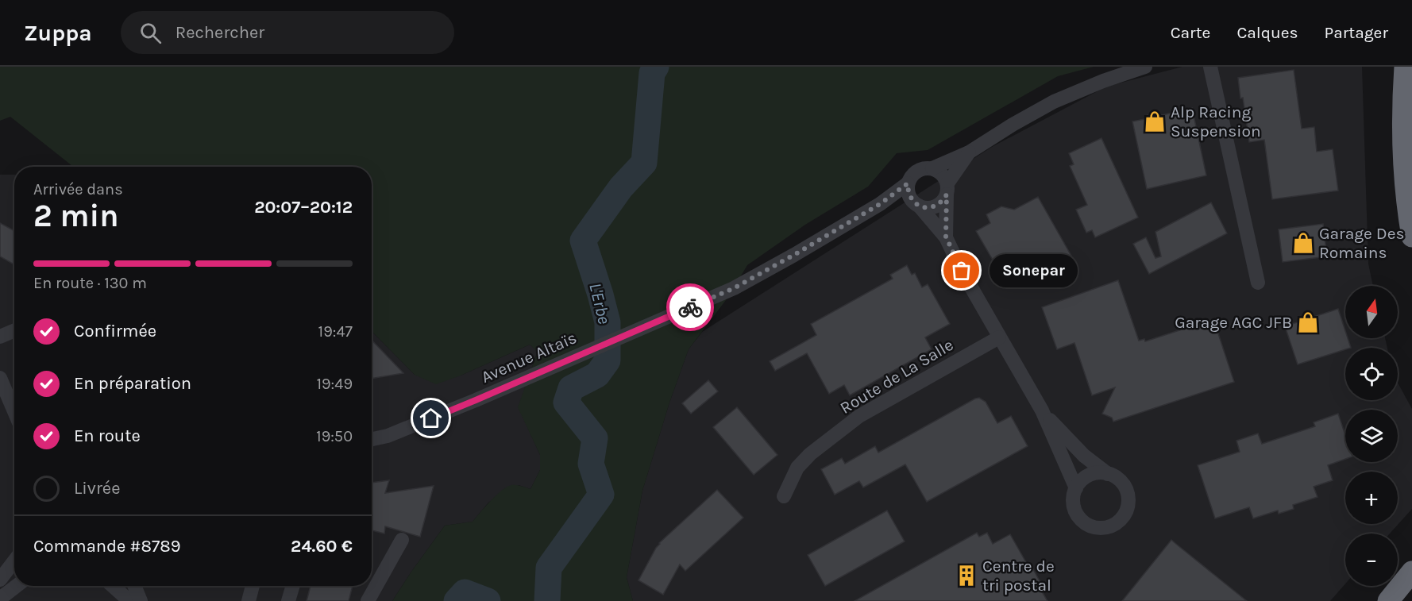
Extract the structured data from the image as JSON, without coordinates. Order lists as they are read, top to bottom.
{
  "streets": {
    "street": ["Avenue Altaïs", "Route de La Salle"]
  },
  "water": ["L'Erbe"],
  "places": {
    "shop": ["Alp Racing Suspension", "Garage Des Romains", "Garage AGC JFB"],
    "other": ["Sonepar"],
    "building": ["Centre de tri postal"]
  },
  "north": "top",
  "page": {
    "header": "Zuppa",
    "search": "Rechercher",
    "nav": ["Carte", "Calques", "Partager"],
    "heading": ["2 min", "Arrivée dans", "20:07–20:12"],
    "panel": ["Commande #8789", "24.60 €"],
    "bar": "En route · 130 m",
    "bubble": "Sonepar",
    "map_buttons": ["+", "−"],
    "list": [
      ["Confirmée", "19:47"],
      ["En préparation", "19:49"],
      ["En route", "19:50"],
      "Livrée"
    ]
  }
}
